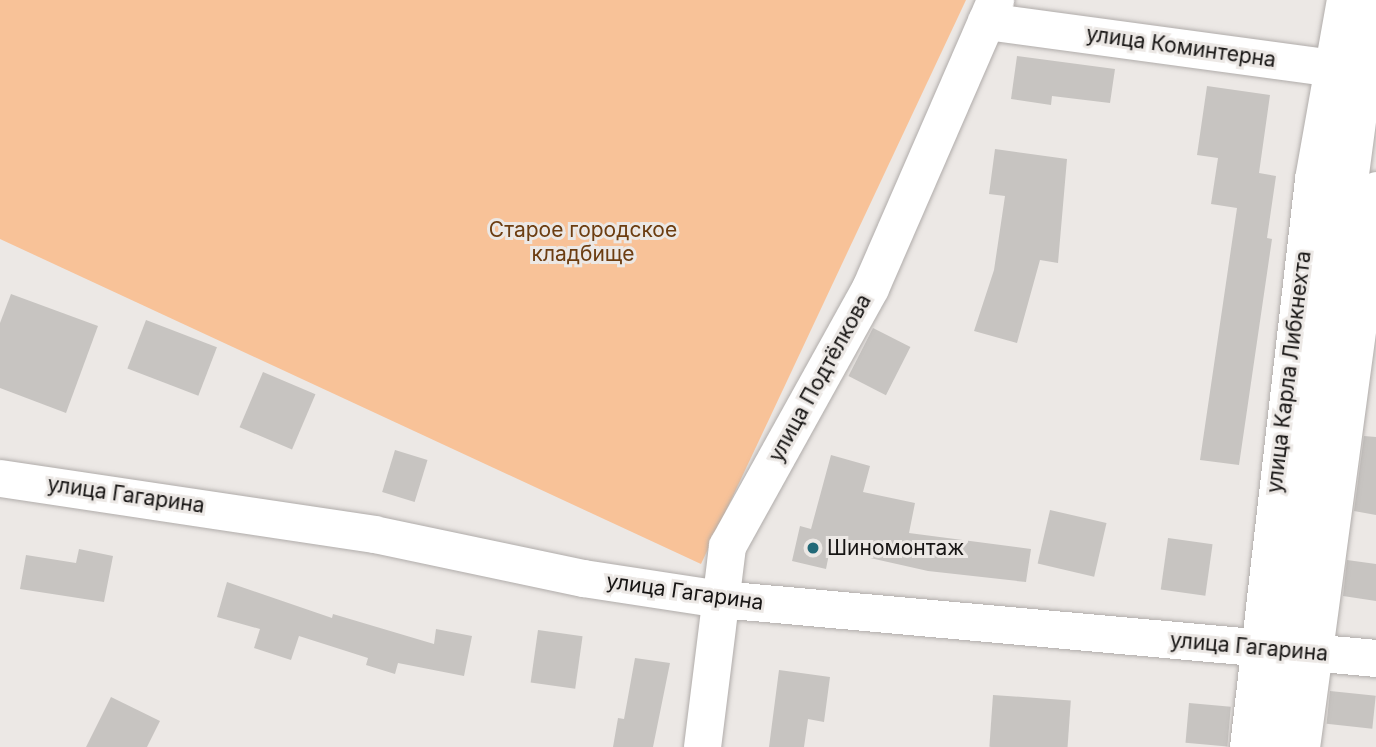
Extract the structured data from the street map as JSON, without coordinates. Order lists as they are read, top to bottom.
{
  "streets": {
    "street": [
      "улица Коминтерна",
      "улица Карла Либкнехта",
      "улица Подтёлкова",
      "улица Гагарина"
    ]
  },
  "crossings": [
    ["улица Коминтерна", "улица Карла Либкнехта"],
    ["улица Коминтерна", "улица Подтёлкова"],
    ["улица Карла Либкнехта", "улица Гагарина"],
    ["улица Подтёлкова", "улица Гагарина"]
  ],
  "parks": ["Старое городское кладбище"],
  "places": ["Шиномонтаж"]
}
